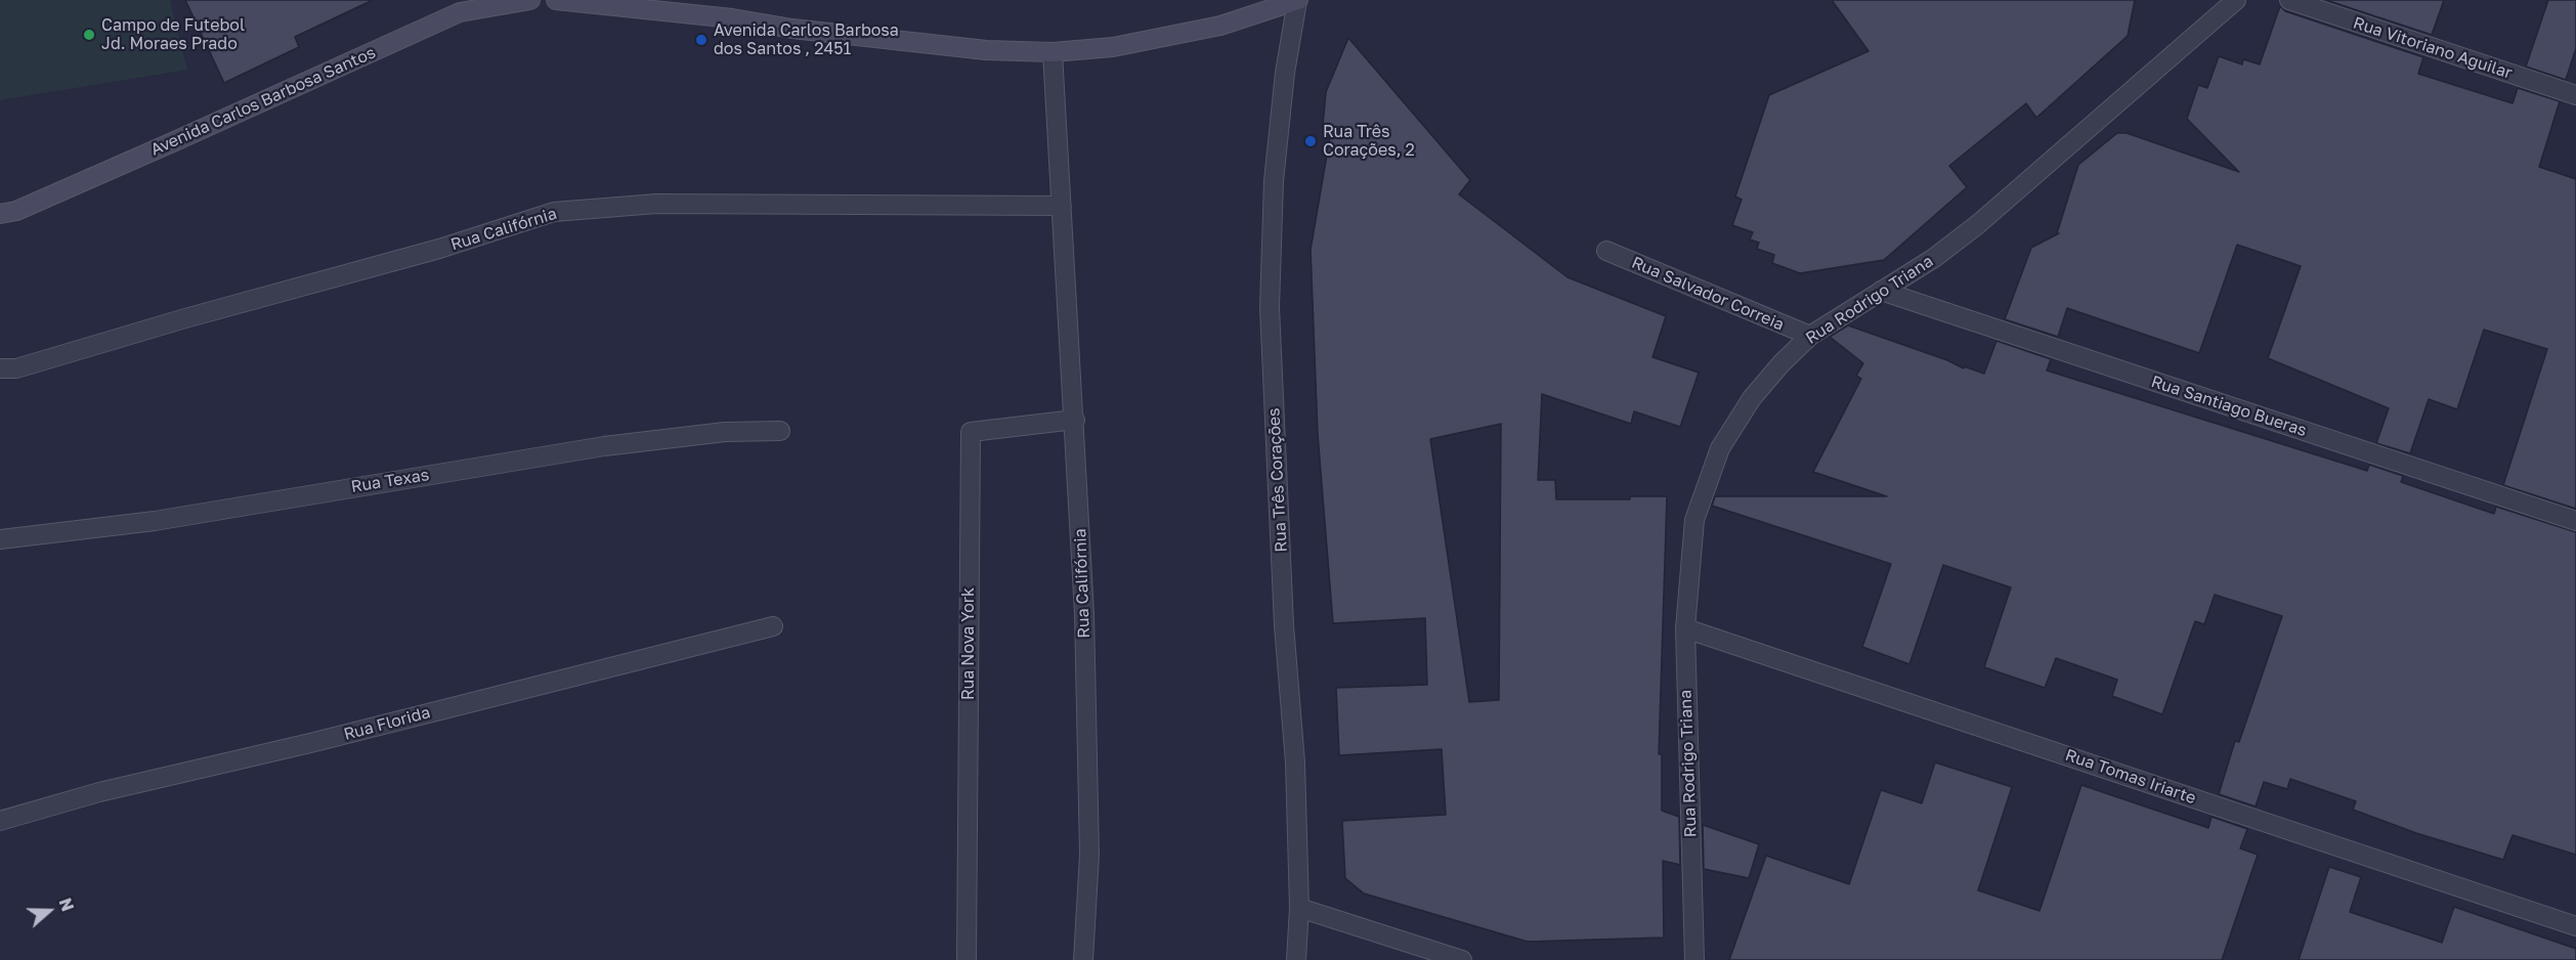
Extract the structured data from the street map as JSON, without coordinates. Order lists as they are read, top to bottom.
{
  "streets": {
    "main road": ["Avenida Carlos Barbosa Santos"],
    "street": [
      "Rua Vitoriano Aguilar",
      "Rua Califórnia",
      "Rua Salvador Correia",
      "Rua Rodrigo Triana",
      "Rua Santiago Bueras",
      "Rua Três Corações",
      "Rua Texas",
      "Rua Nova York",
      "Rua Florida",
      "Rua Tomas Iriarte"
    ]
  },
  "crossings": [
    ["Rua Califórnia", "Rua Nova York"],
    ["Rua Salvador Correia", "Rua Rodrigo Triana"],
    ["Rua Rodrigo Triana", "Rua Santiago Bueras"],
    ["Rua Rodrigo Triana", "Rua Tomas Iriarte"]
  ],
  "places": ["Campo de Futebol Jd. Moraes Prado", "Avenida Carlos Barbosa dos Santos , 2451", "Rua Três Corações, 2"],
  "north": "right"
}
